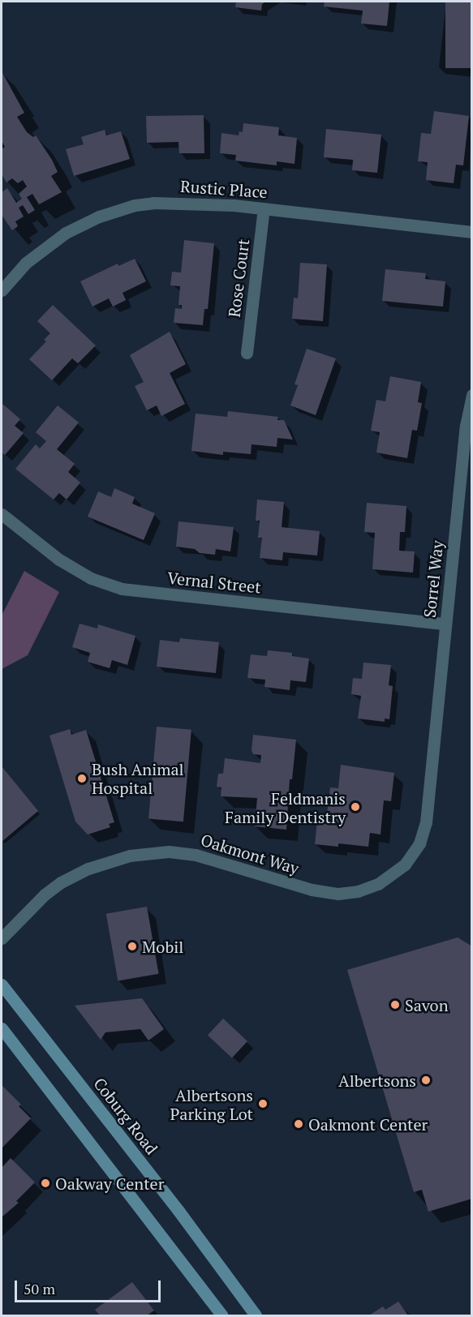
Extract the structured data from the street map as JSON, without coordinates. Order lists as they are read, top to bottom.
{
  "streets": {
    "main road": ["Coburg Road"],
    "street": [
      "Rustic Place",
      "Rose Court",
      "Sorrel Way",
      "Vernal Street",
      "Oakmont Way"
    ]
  },
  "crossings": [
    ["Rustic Place", "Rose Court"],
    ["Sorrel Way", "Vernal Street"],
    ["Sorrel Way", "Oakmont Way"]
  ],
  "places": [
    "Bush Animal Hospital",
    "Feldmanis Family Dentistry",
    "Mobil",
    "Savon",
    "Albertsons",
    "Albertsons Parking Lot",
    "Oakmont Center",
    "Oakway Center"
  ],
  "scale_bar": "50 m"
}
